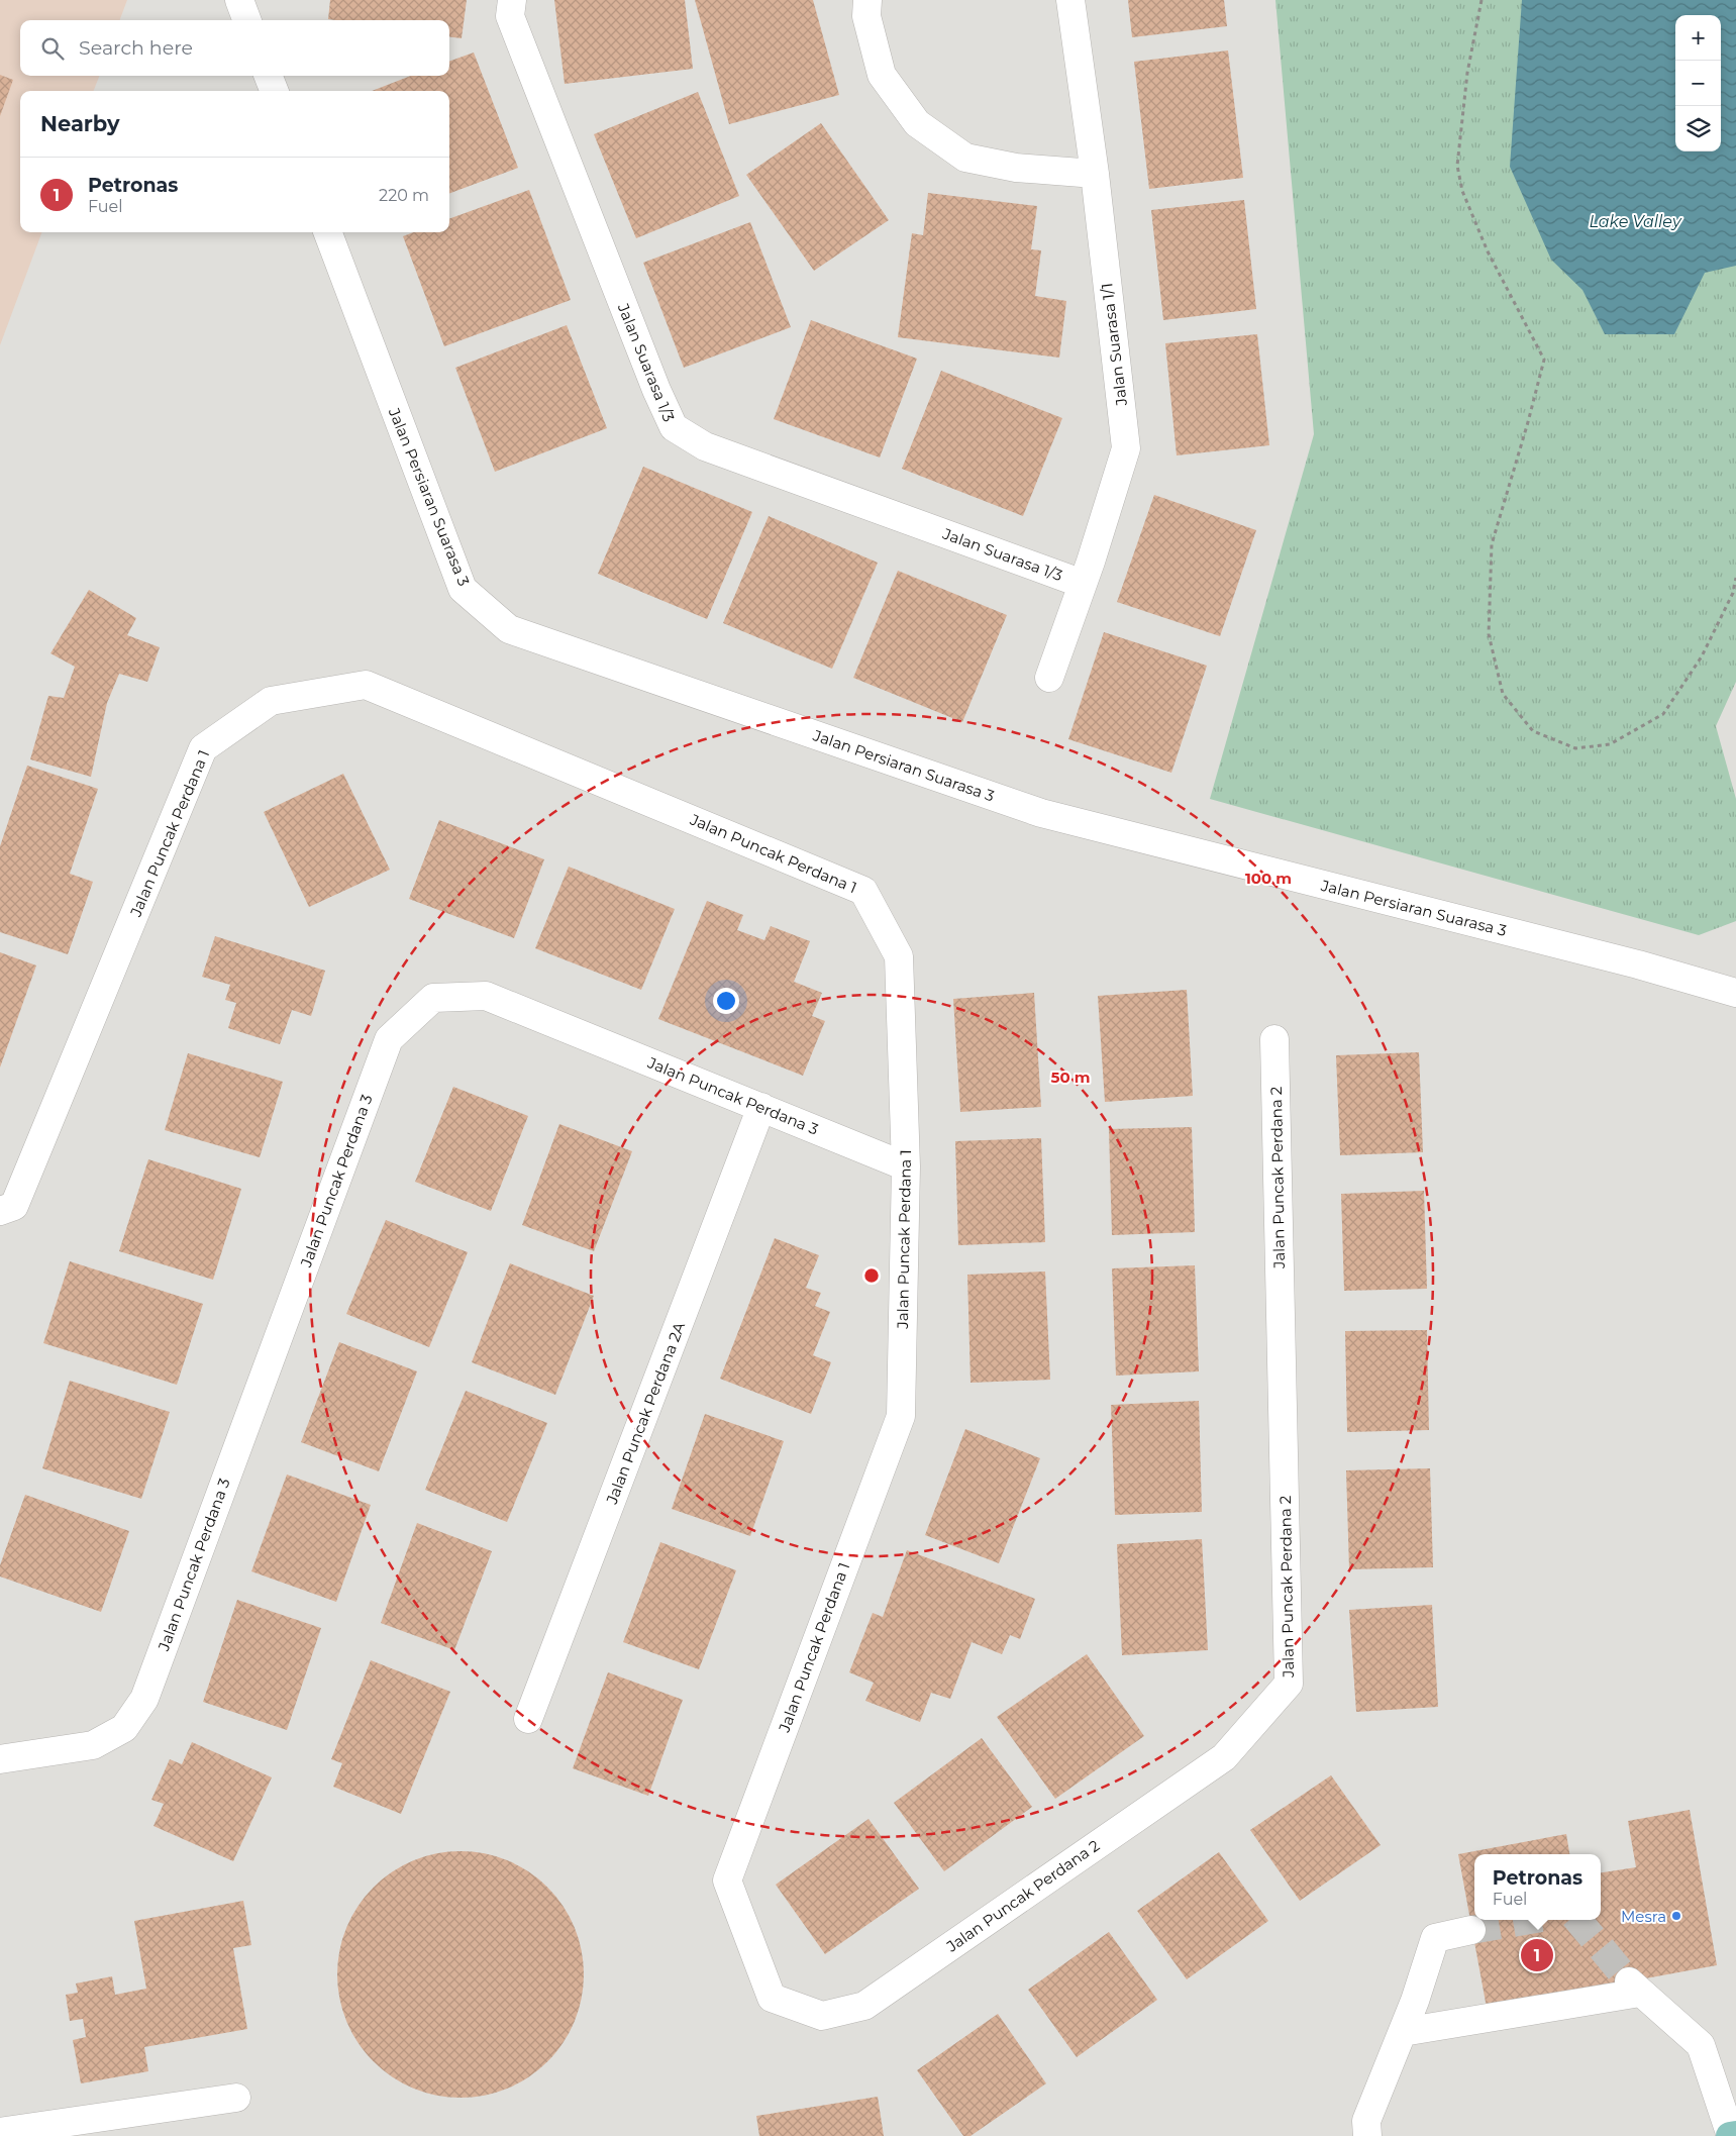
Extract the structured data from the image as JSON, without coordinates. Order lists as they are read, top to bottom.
{
  "streets": {
    "street": [
      "Jalan Suarasa 1/1",
      "Jalan Suarasa 1/3",
      "Jalan Persiaran Suarasa 3",
      "Jalan Puncak Perdana 1",
      "Jalan Puncak Perdana 3",
      "Jalan Puncak Perdana 2",
      "Jalan Puncak Perdana 2A"
    ]
  },
  "crossings": [
    ["Jalan Suarasa 1/1", "Jalan Suarasa 1/3"],
    ["Jalan Puncak Perdana 1", "Jalan Puncak Perdana 3"],
    ["Jalan Puncak Perdana 1", "Jalan Puncak Perdana 2"],
    ["Jalan Puncak Perdana 3", "Jalan Puncak Perdana 2A"]
  ],
  "water": ["Lake Valley"],
  "places": ["Mesra"],
  "page": {
    "map_buttons": ["+", "−"],
    "search": "Search here",
    "heading": "Nearby",
    "list": [
      {
        "mark": "1",
        "name": "Petronas",
        "note": "Fuel",
        "value": "220 m"
      }
    ],
    "popup": ["Petronas", "Fuel"],
    "pins": "1"
  },
  "rings": ["100 m", "50 m"]
}
